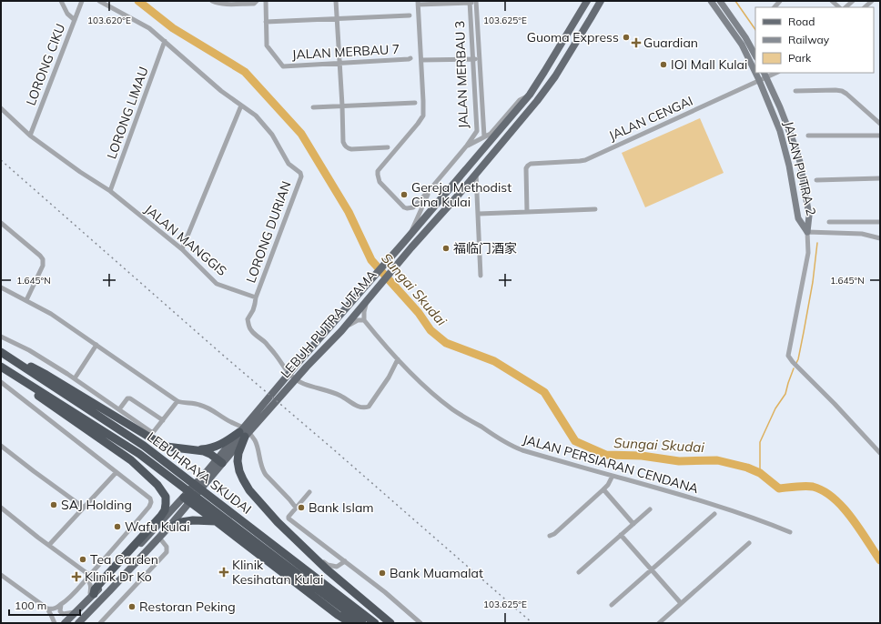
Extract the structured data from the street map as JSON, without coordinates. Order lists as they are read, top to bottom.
{
  "streets": {
    "highway": ["LEBUHRAYA SKUDAI"],
    "main road": ["LEBUH PUTRA UTAMA"],
    "street": [
      "JALAN MERBAU 7",
      "LORONG CIKU",
      "JALAN MERBAU 3",
      "LORONG LIMAU",
      "JALAN CENGAI",
      "JALAN PUTRA 2",
      "LORONG DURIAN",
      "JALAN MANGGIS",
      "JALAN PERSIARAN CENDANA"
    ]
  },
  "crossings": [
    ["LORONG CIKU", "JALAN MANGGIS"],
    ["LORONG LIMAU", "JALAN MANGGIS"],
    ["JALAN CENGAI", "JALAN PUTRA 2"],
    ["LORONG DURIAN", "JALAN MANGGIS"]
  ],
  "water": ["Sungai Skudai"],
  "places": {
    "other": [
      "Guoma Express",
      "IOI Mall Kulai",
      "Gereja Methodist Cina Kulai",
      "福临门酒家",
      "SAJ Holding",
      "Bank Islam",
      "Wafu Kulai",
      "Tea Garden",
      "Bank Muamalat",
      "Restoran Peking"
    ],
    "health": ["Guardian", "Klinik Kesihatan Kulai", "Klinik Dr Ko"]
  },
  "legend": ["Road", "Railway", "Park"],
  "scale_bar": "100 m",
  "coordinates": ["103.620°E", "103.625°E", "1.645°N"]
}
